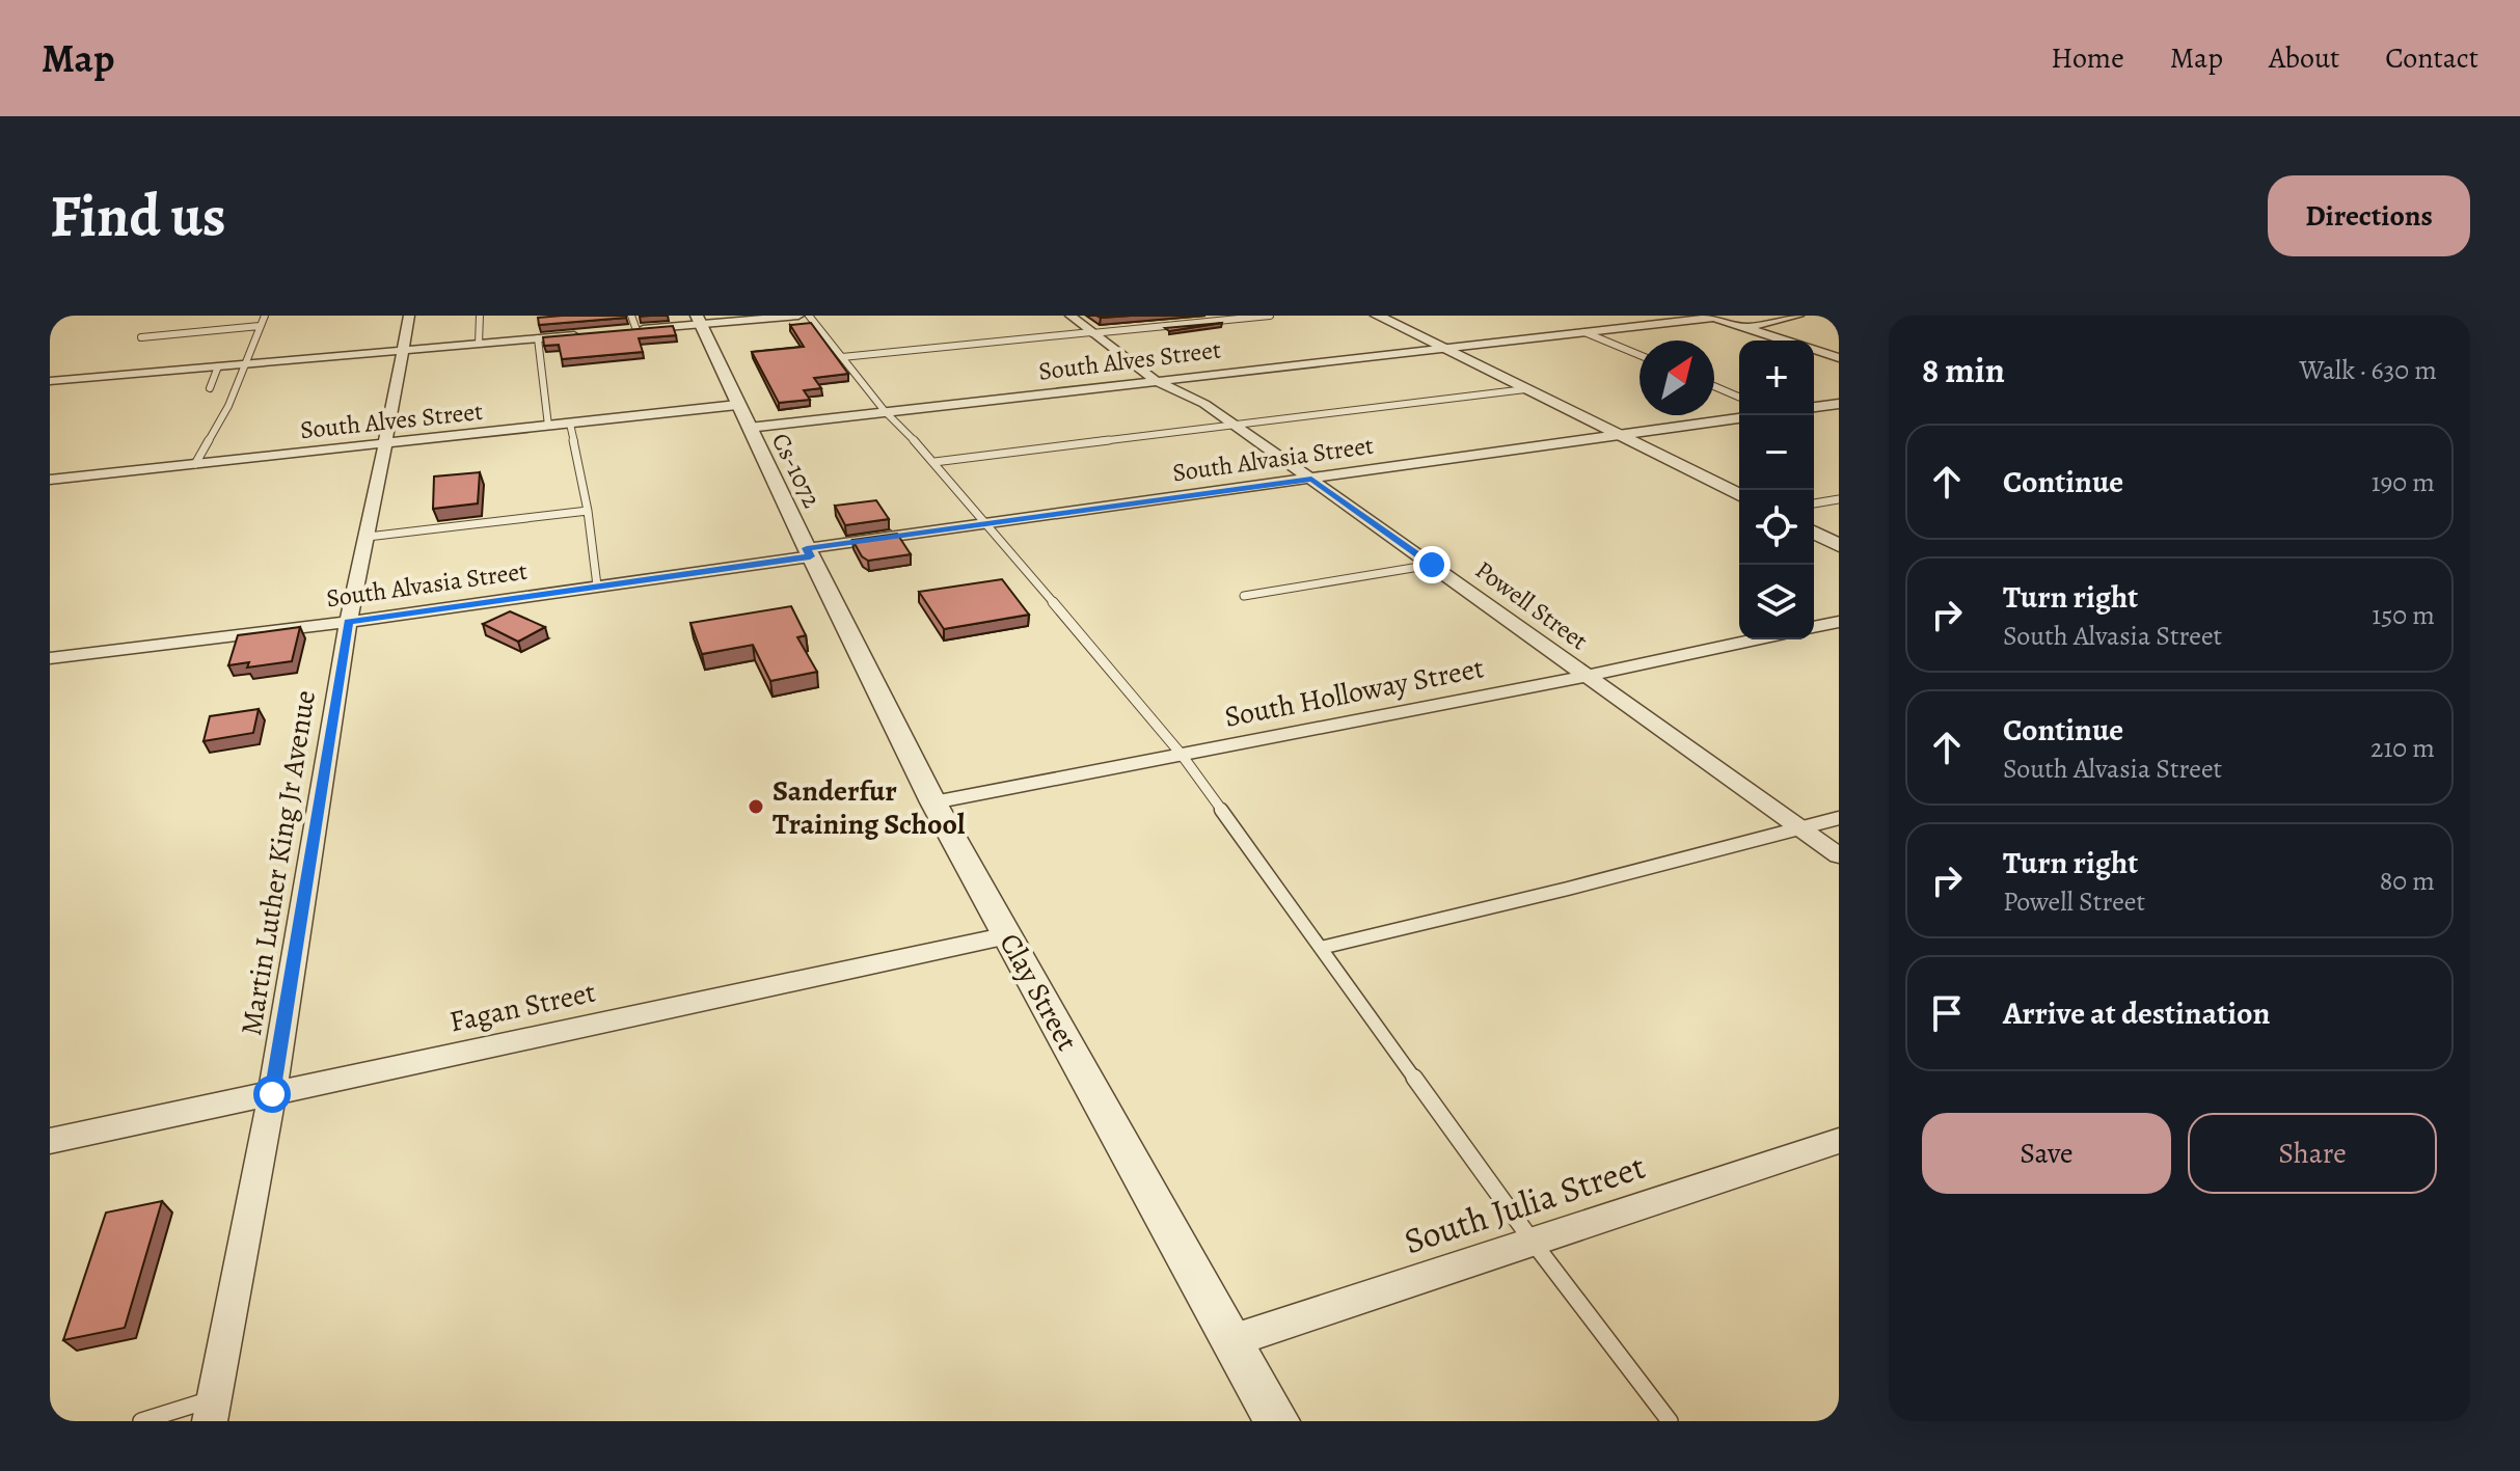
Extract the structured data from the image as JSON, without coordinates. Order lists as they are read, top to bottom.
{
  "streets": {
    "street": [
      "South Alves Street",
      "South Alvasia Street",
      "Cs-1072",
      "Powell Street",
      "South Holloway Street",
      "Martin Luther King Jr Avenue",
      "Clay Street",
      "Fagan Street",
      "South Julia Street"
    ]
  },
  "crossings": [
    ["South Alves Street", "Cs-1072"],
    ["South Alves Street", "Powell Street"],
    ["South Alves Street", "Martin Luther King Jr Avenue"],
    ["South Alvasia Street", "Cs-1072"],
    ["South Alvasia Street", "Powell Street"],
    ["South Alvasia Street", "Martin Luther King Jr Avenue"],
    ["South Alvasia Street", "Clay Street"],
    ["Cs-1072", "Clay Street"],
    ["Powell Street", "South Holloway Street"],
    ["South Holloway Street", "Clay Street"],
    ["Martin Luther King Jr Avenue", "Fagan Street"],
    ["Clay Street", "Fagan Street"],
    ["Clay Street", "South Julia Street"]
  ],
  "places": ["Sanderfur Training School"],
  "north": "top right",
  "page": {
    "header": "Map",
    "nav": [
      "Home",
      "Map",
      "About",
      "Contact"
    ],
    "buttons": [
      "Directions",
      ["Save", "Share"]
    ],
    "title": "Find us",
    "heading": ["8 min", "Walk · 630 m"],
    "map_buttons": ["+", "−"],
    "list": [
      ["Continue", "190 m"],
      ["Turn right", "South Alvasia Street", "150 m"],
      ["Continue", "South Alvasia Street", "210 m"],
      ["Turn right", "Powell Street", "80 m"],
      "Arrive at destination"
    ]
  }
}
